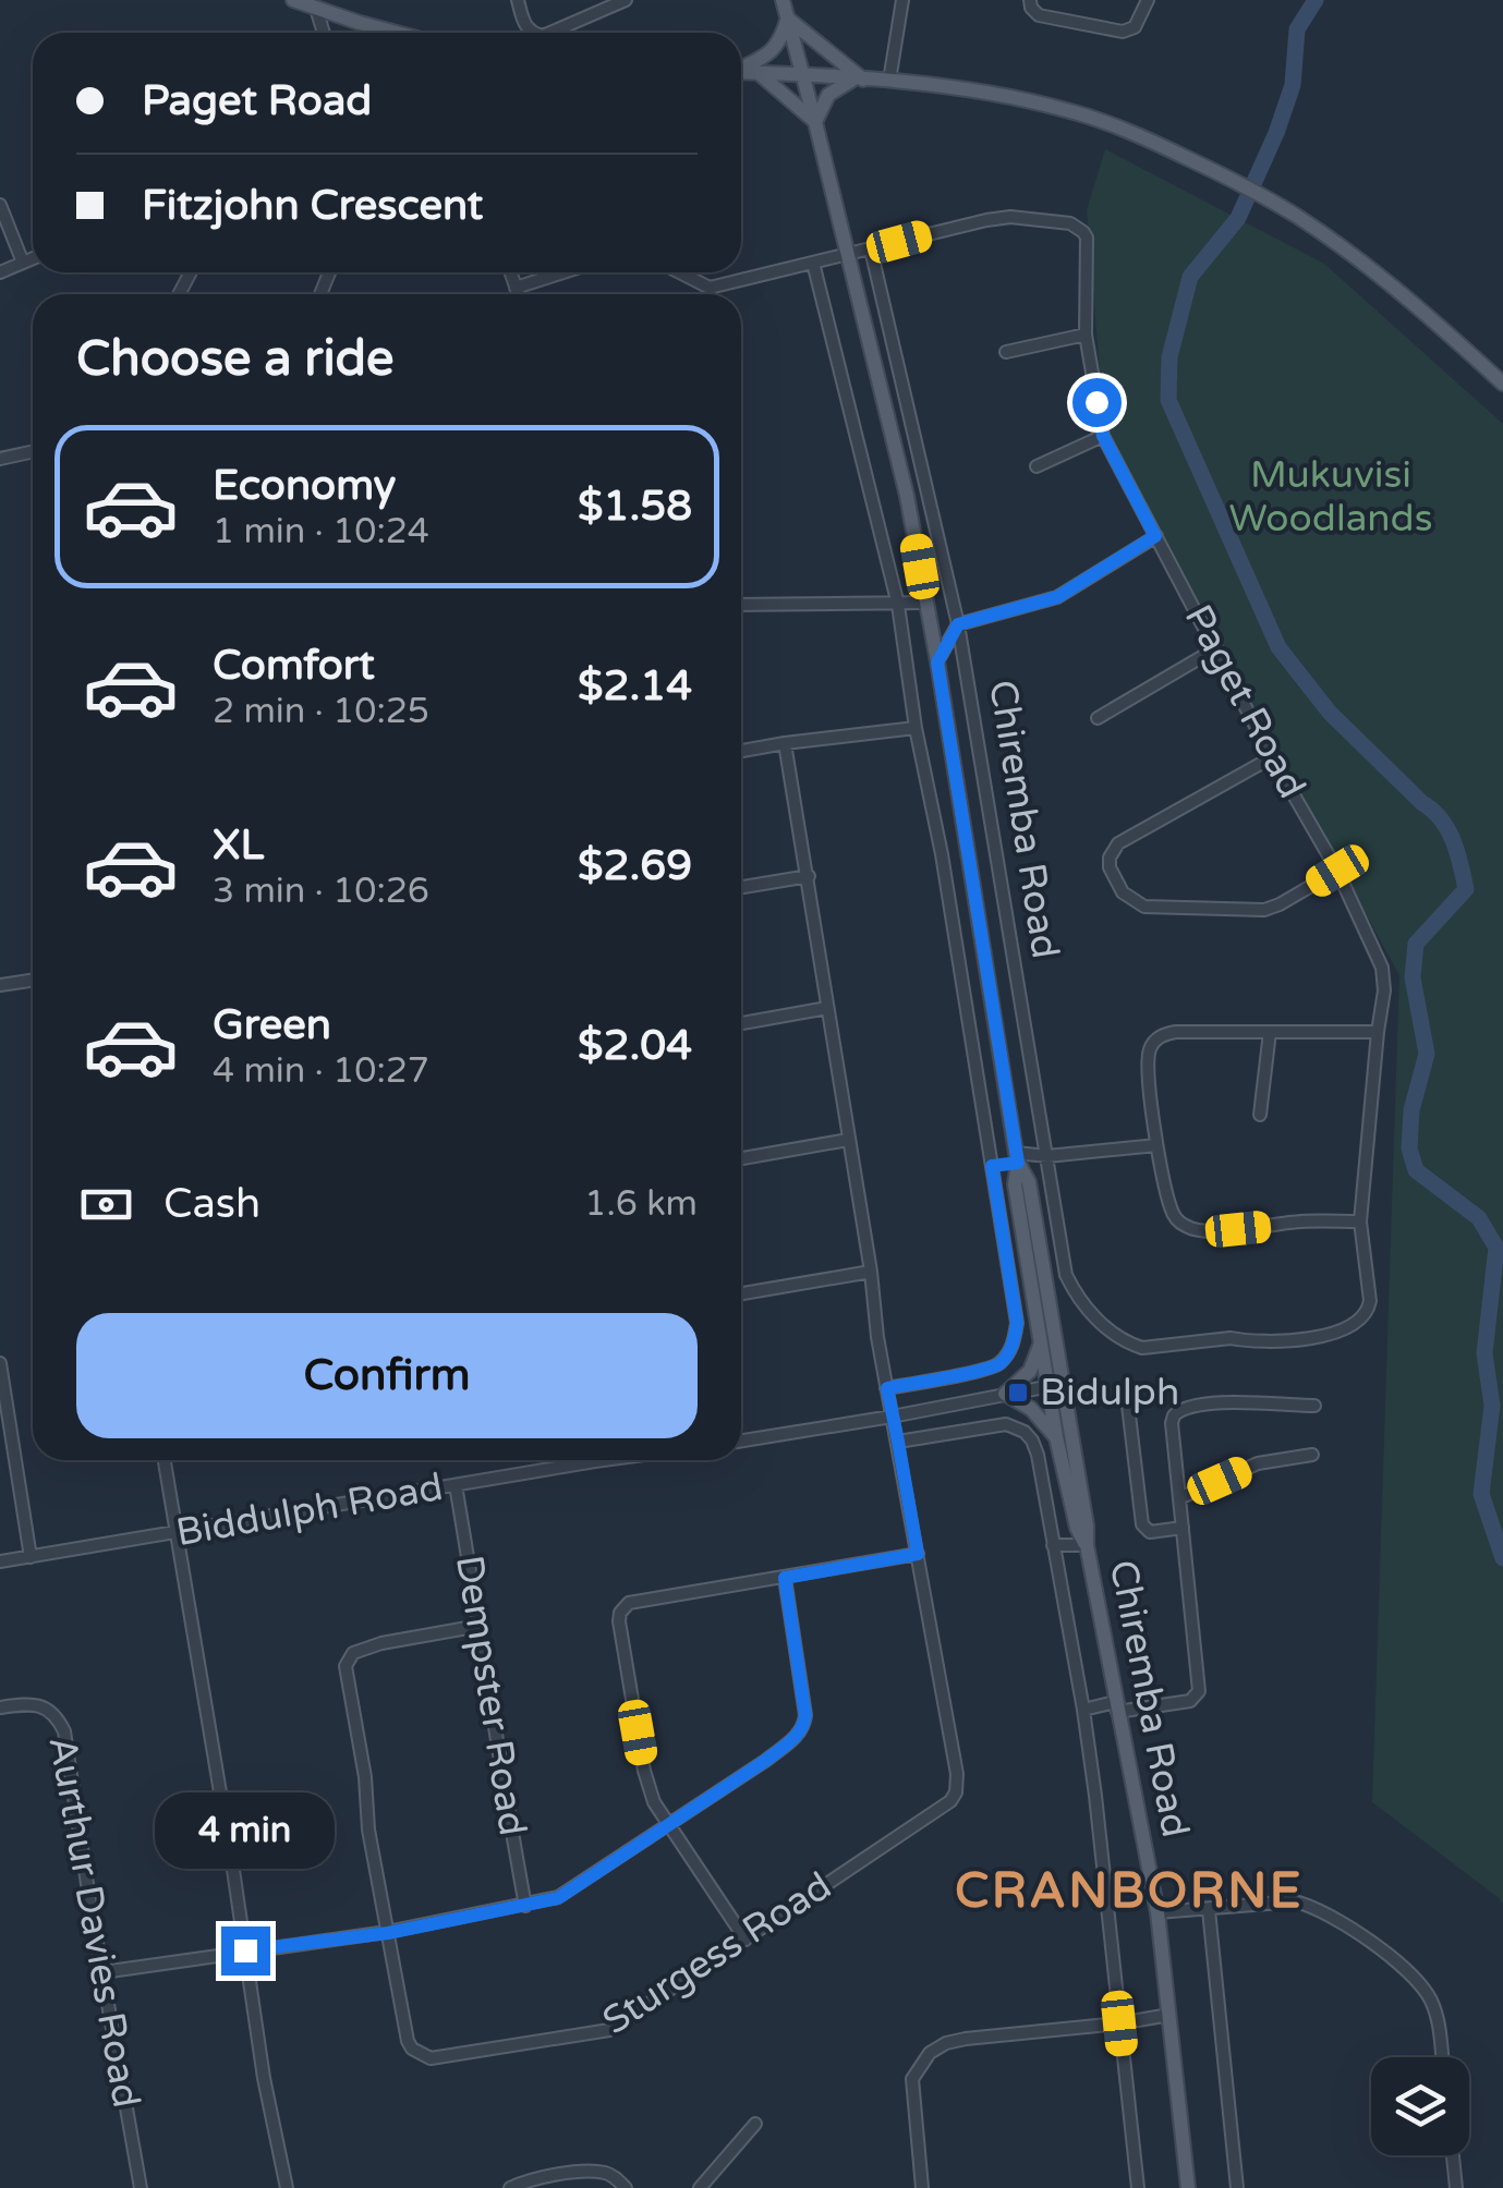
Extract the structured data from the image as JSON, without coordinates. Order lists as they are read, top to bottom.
{
  "streets": {
    "main road": ["Chiremba Road"],
    "street": [
      "Paget Road",
      "Biddulph Road",
      "Dempster Road",
      "Aurthur Davies Road",
      "Sturgess Road"
    ]
  },
  "crossings": [
    ["Paget Road", "Chiremba Road"],
    ["Biddulph Road", "Dempster Road"],
    ["Dempster Road", "Sturgess Road"]
  ],
  "districts": ["CRANBORNE"],
  "parks": ["Mukuvisi Woodlands"],
  "places": {
    "transit": ["Bidulph"]
  },
  "page": {
    "banner": ["Paget Road", "Fitzjohn Crescent"],
    "heading": "Choose a ride",
    "list": [
      {
        "name": "Economy",
        "note": "1 min · 10:24",
        "value": "$1.58"
      },
      {
        "name": "Comfort",
        "note": "2 min · 10:25",
        "value": "$2.14"
      },
      {
        "name": "XL",
        "note": "3 min · 10:26",
        "value": "$2.69"
      },
      {
        "name": "Green",
        "note": "4 min · 10:27",
        "value": "$2.04"
      }
    ],
    "pay": ["Cash", "1.6 km"],
    "buttons": "Confirm",
    "bubble": "4 min"
  }
}
